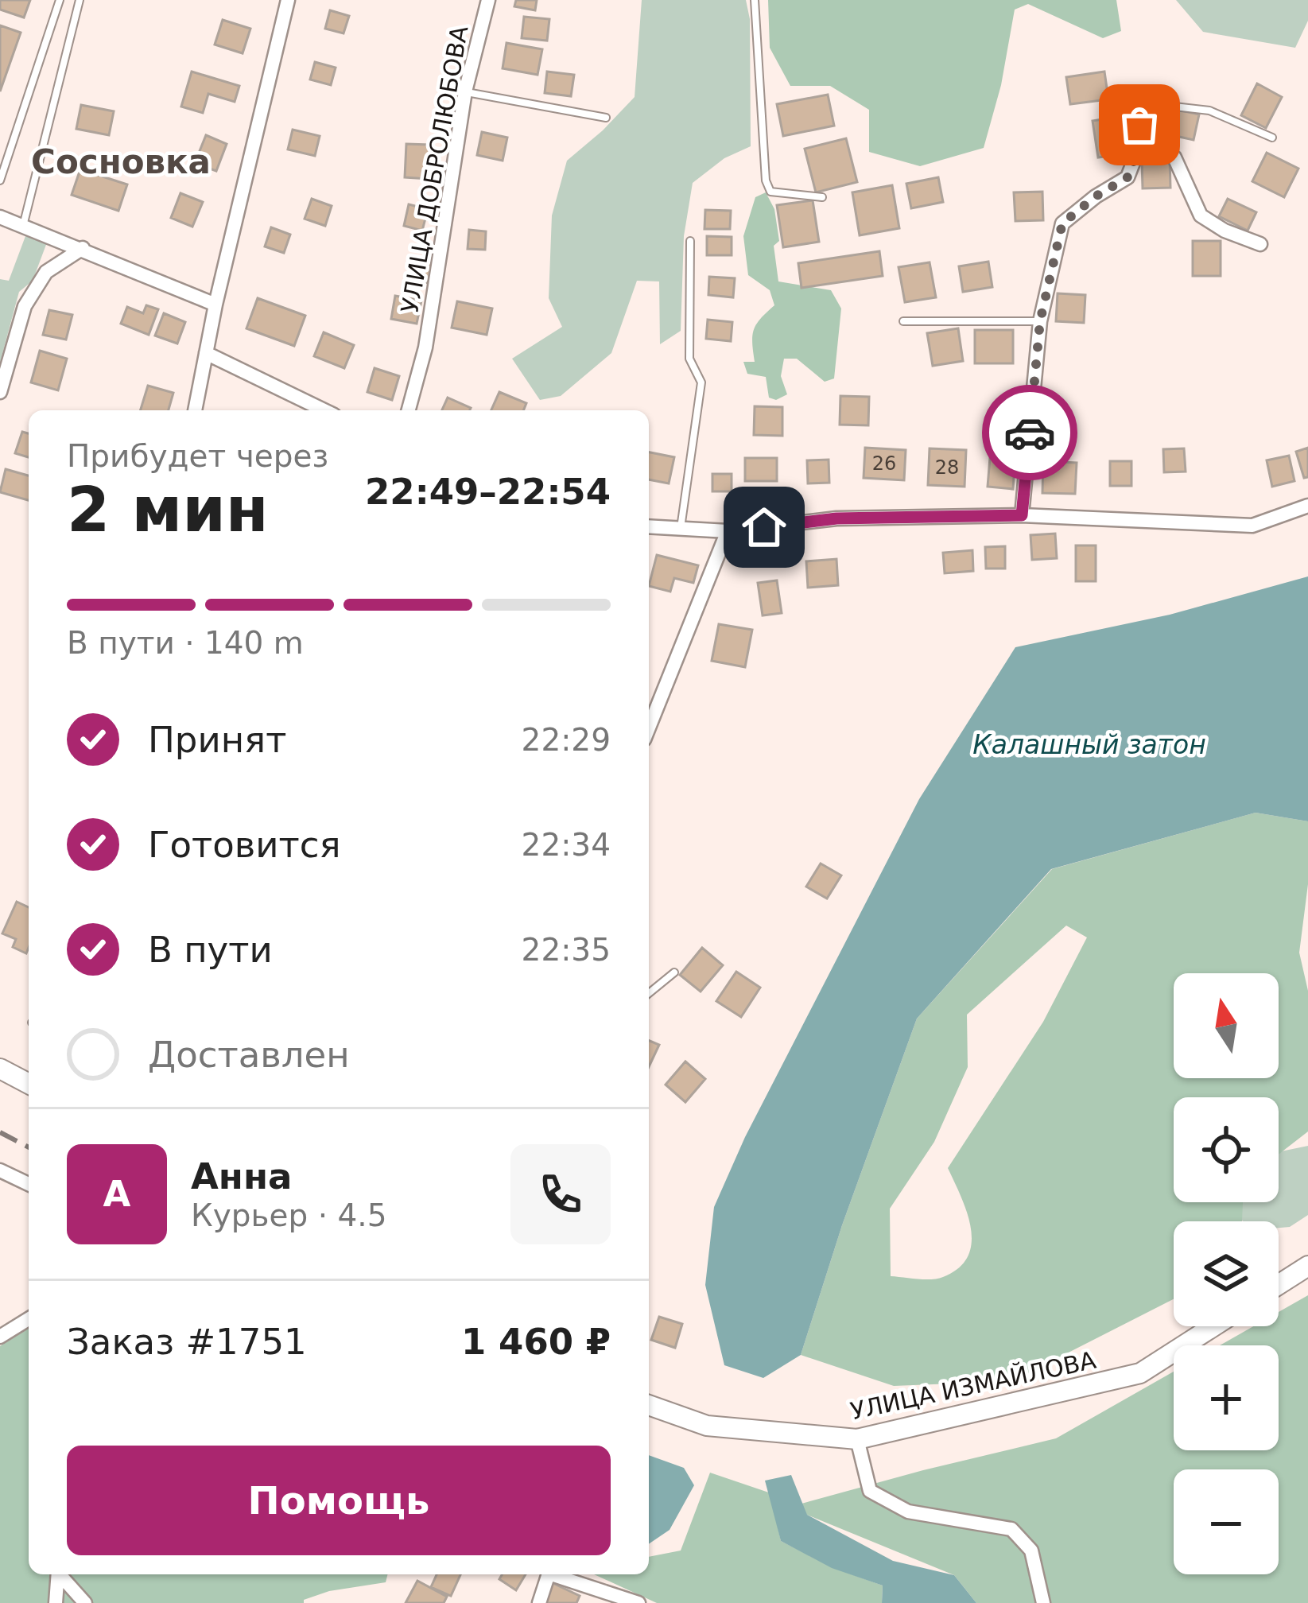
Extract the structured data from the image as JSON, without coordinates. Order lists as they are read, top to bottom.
{
  "streets": {
    "main road": ["УЛИЦА ИЗМАЙЛОВА"],
    "street": ["УЛИЦА ДОБРОЛЮБОВА"]
  },
  "districts": ["Сосновка"],
  "water": ["Калашный затон"],
  "house_numbers": ["26", "28"],
  "north": "top",
  "page": {
    "heading": ["2 мин", "Прибудет через", "22:49–22:54"],
    "panel": [
      "Анна",
      "Курьер · 4.5",
      "Заказ #1751",
      "1 460 ₽"
    ],
    "bar": "В пути · 140 m",
    "list": [
      ["Принят", "22:29"],
      ["Готовится", "22:34"],
      ["В пути", "22:35"],
      "Доставлен"
    ],
    "map_buttons": ["+", "−"],
    "round": "А",
    "buttons": "Помощь"
  }
}
